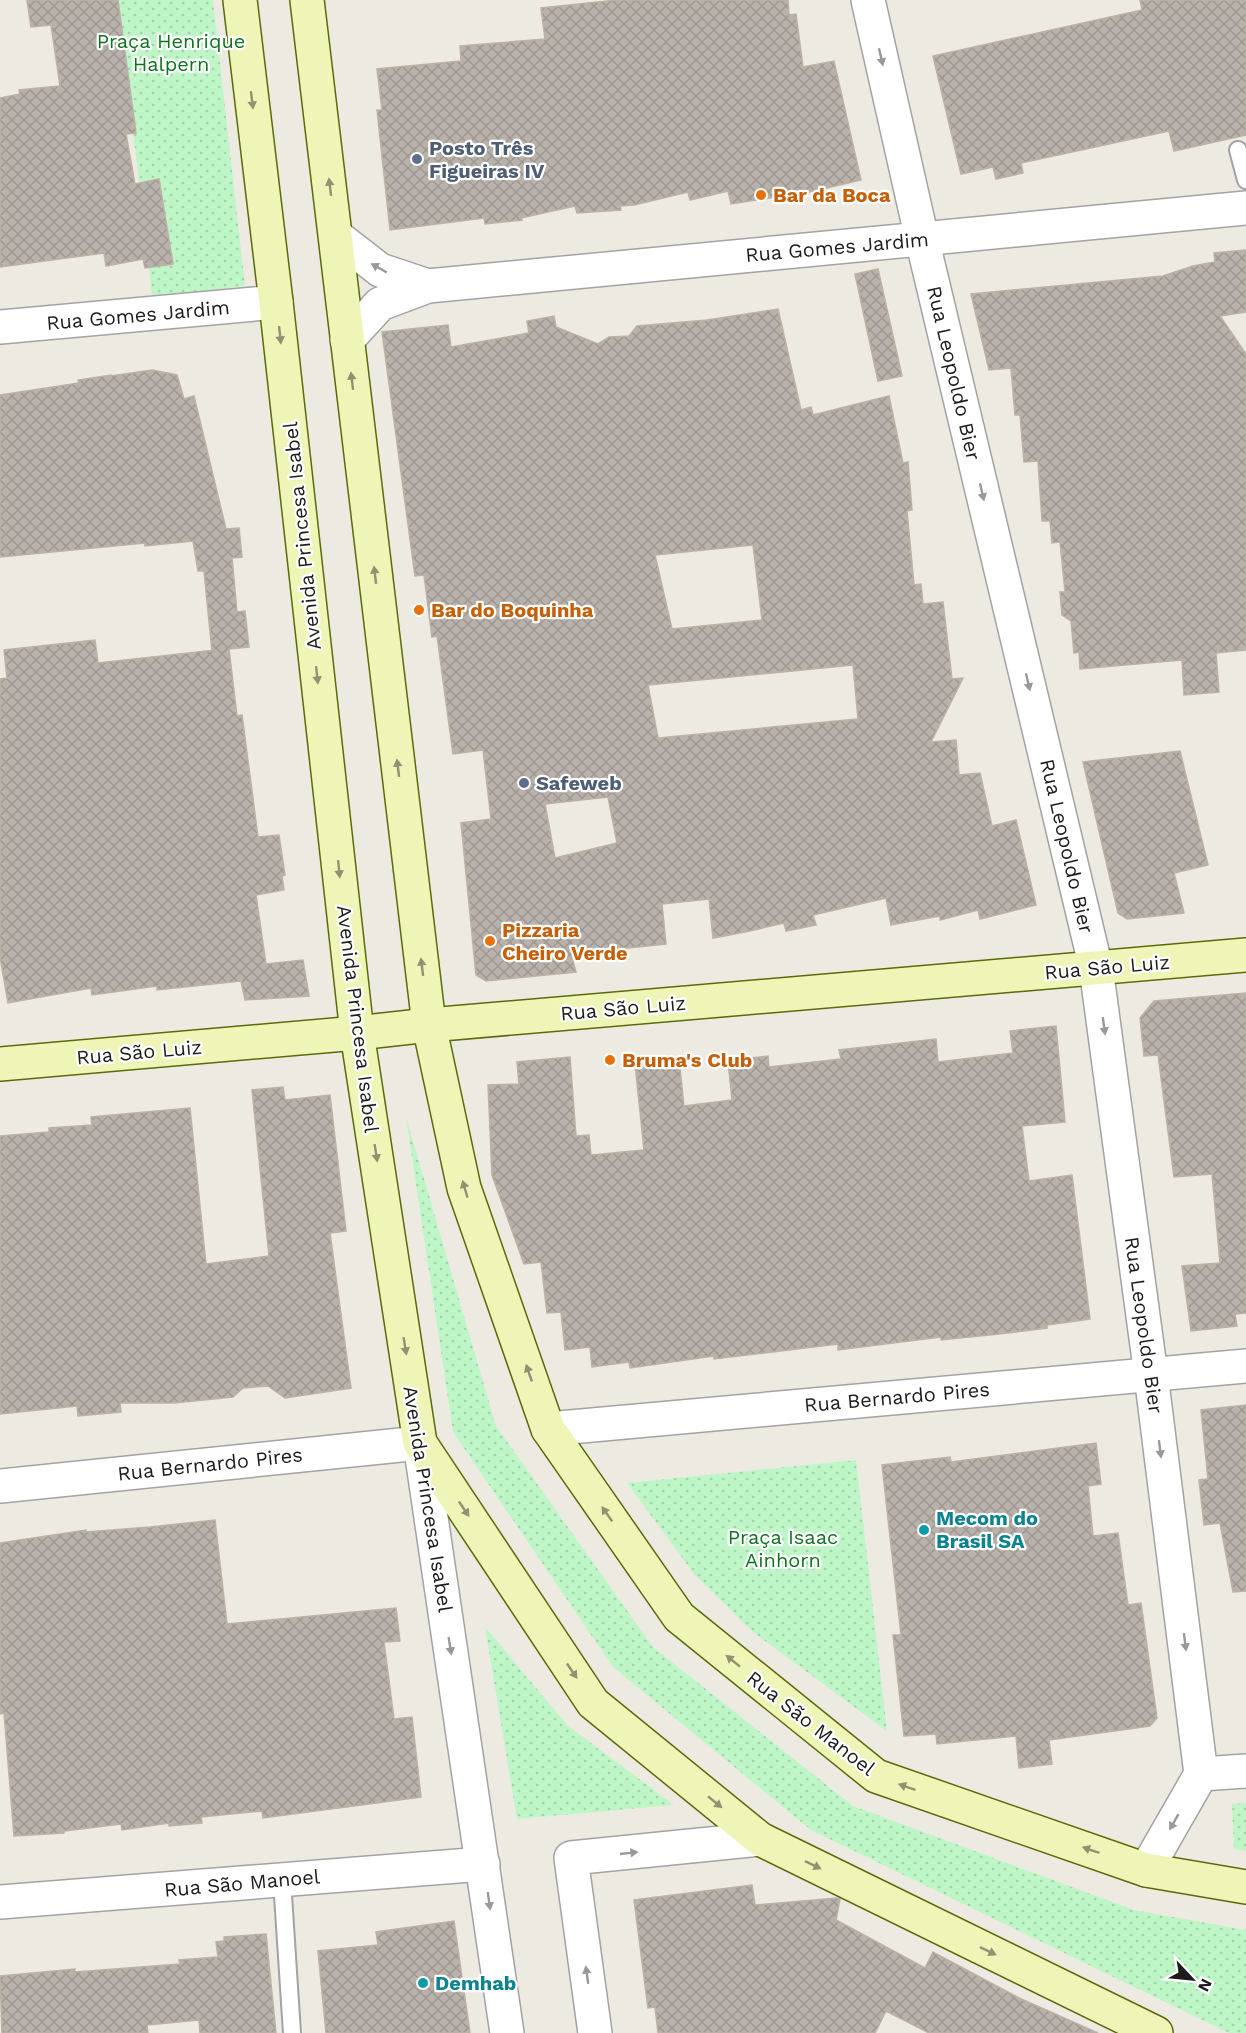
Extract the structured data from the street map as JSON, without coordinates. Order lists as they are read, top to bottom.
{
  "streets": {
    "main road": ["Avenida Princesa Isabel", "Rua São Luiz", "Rua São Manoel"],
    "street": ["Rua Gomes Jardim", "Rua Leopoldo Bier", "Rua Bernardo Pires"]
  },
  "crossings": [
    ["Rua Gomes Jardim", "Rua Leopoldo Bier"],
    ["Rua Gomes Jardim", "Avenida Princesa Isabel"],
    ["Rua Leopoldo Bier", "Rua São Luiz"],
    ["Rua Leopoldo Bier", "Rua Bernardo Pires"],
    ["Avenida Princesa Isabel", "Rua São Luiz"],
    ["Avenida Princesa Isabel", "Rua Bernardo Pires"],
    ["Avenida Princesa Isabel", "Rua São Manoel"],
    ["Rua Bernardo Pires", "Rua São Manoel"]
  ],
  "one_way": ["Rua Leopoldo Bier"],
  "parks": ["Praça Henrique Halpern", "Praça Isaac Ainhorn"],
  "places": [
    "Posto Três Figueiras IV",
    "Bar da Boca",
    "Bar do Boquinha",
    "Safeweb",
    "Pizzaria Cheiro Verde",
    "Bruma's Club",
    "Mecom do Brasil SA",
    "Demhab"
  ],
  "north": "bottom right"
}
